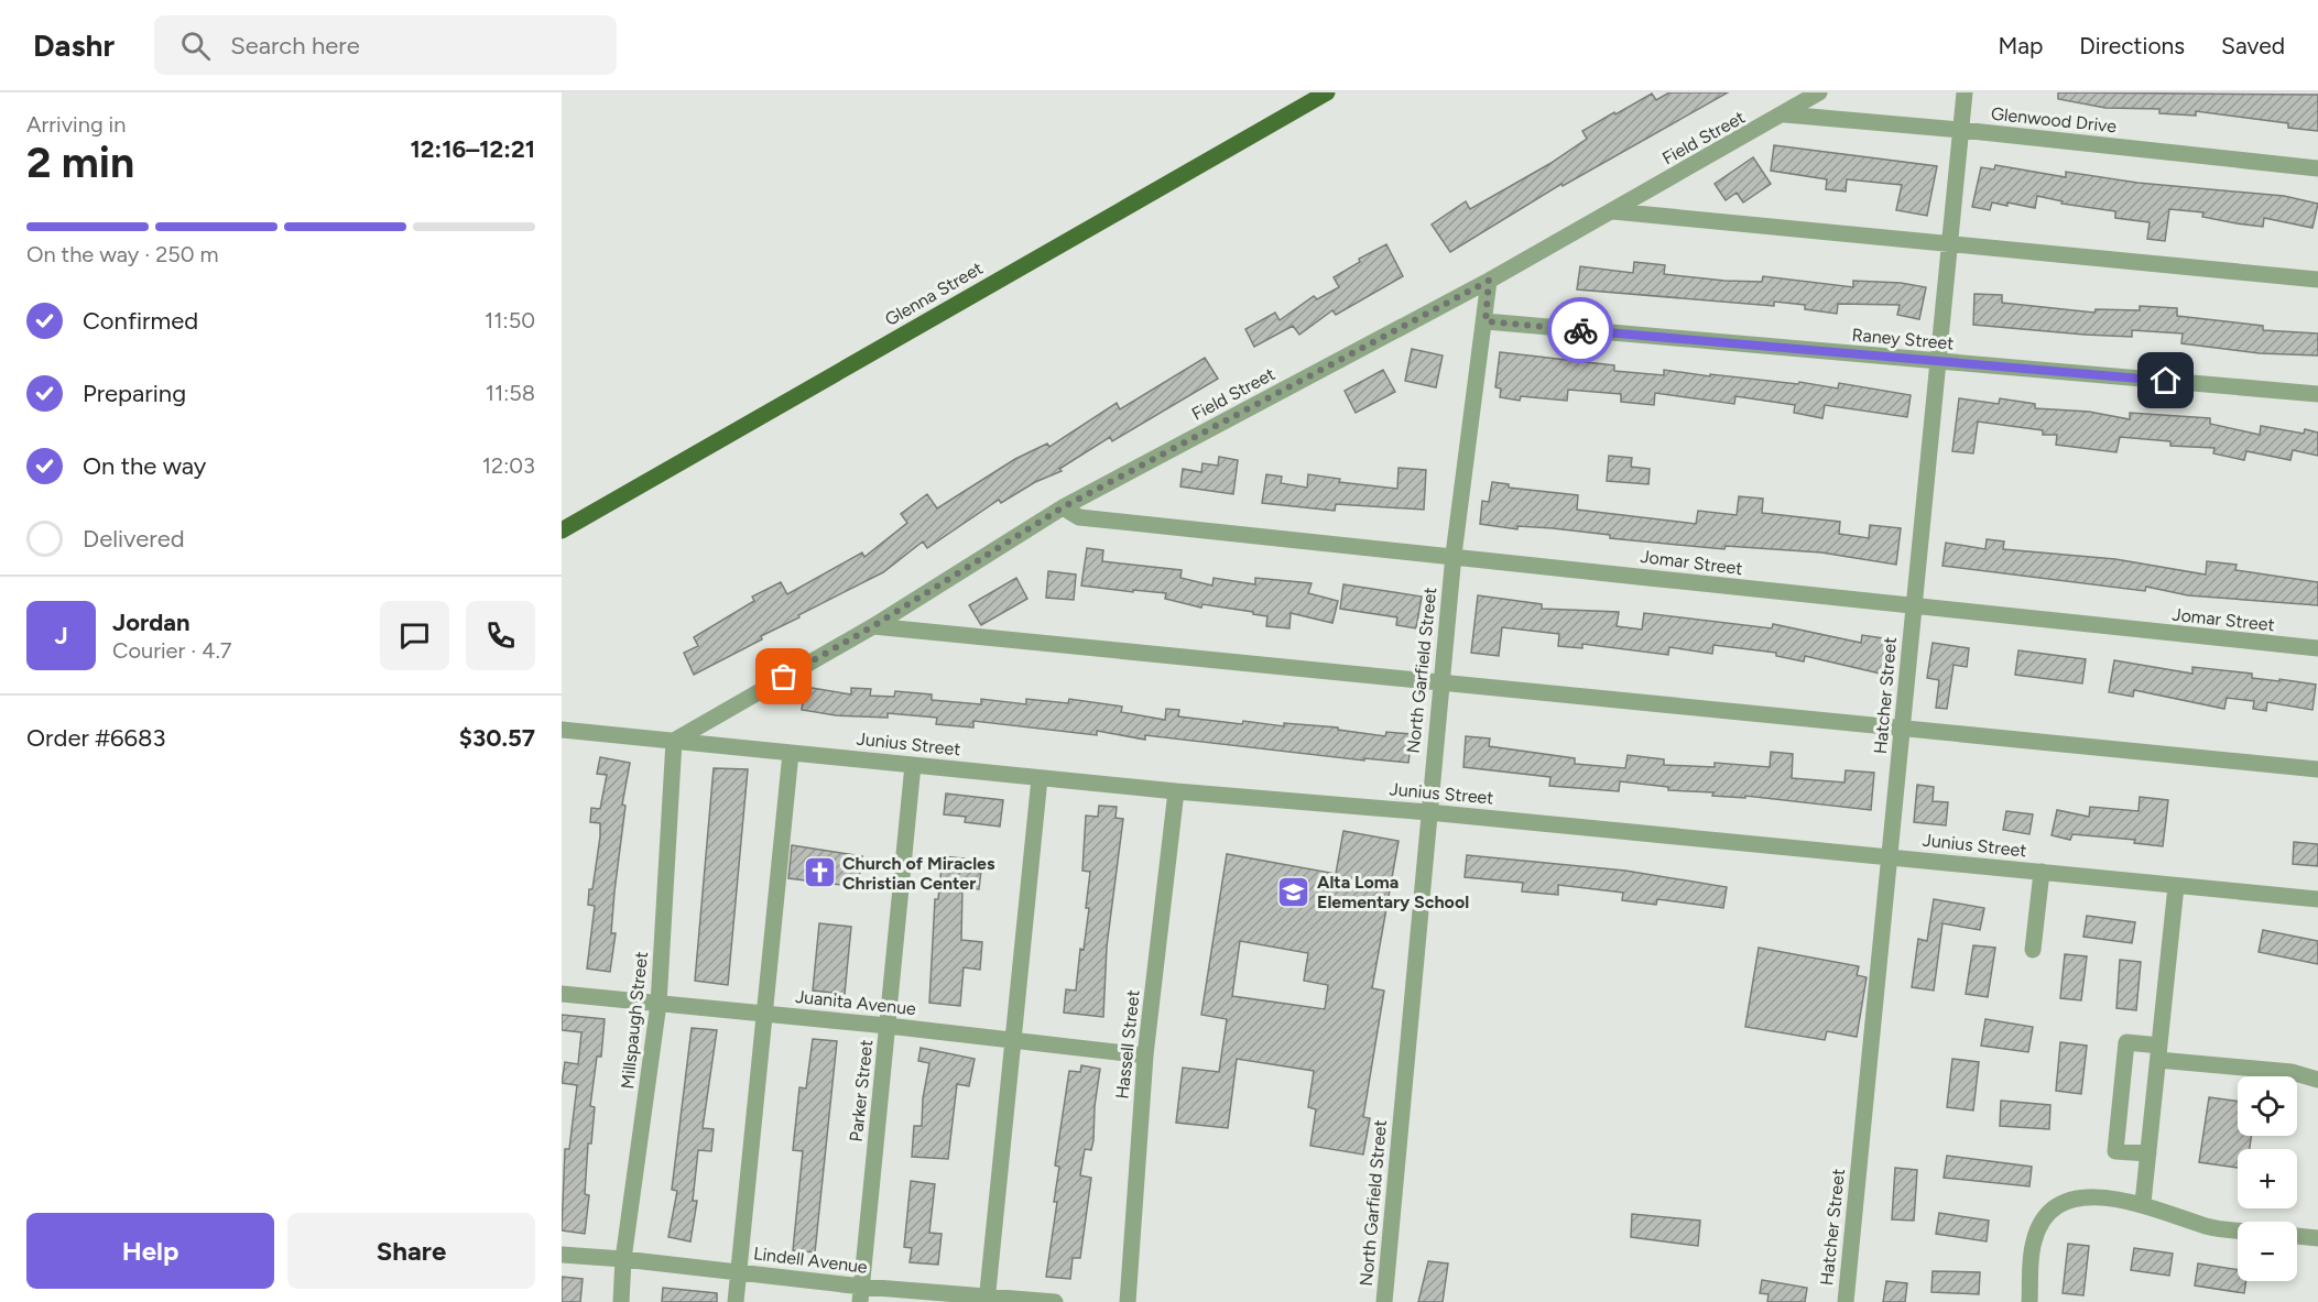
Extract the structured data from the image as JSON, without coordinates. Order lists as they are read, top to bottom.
{
  "streets": {
    "main road": ["Glenna Street"],
    "street": [
      "Glenwood Drive",
      "Field Street",
      "Raney Street",
      "Jomar Street",
      "North Garfield Street",
      "Hatcher Street",
      "Junius Street",
      "Juanita Avenue",
      "Millspaugh Street",
      "Hassell Street",
      "Parker Street",
      "Lindell Avenue"
    ]
  },
  "crossings": [
    ["Glenwood Drive", "Field Street"],
    ["Glenwood Drive", "Hatcher Street"],
    ["Field Street", "Jomar Street"],
    ["Field Street", "North Garfield Street"],
    ["Field Street", "Junius Street"],
    ["Field Street", "Millspaugh Street"],
    ["Raney Street", "North Garfield Street"],
    ["Raney Street", "Hatcher Street"],
    ["Jomar Street", "North Garfield Street"],
    ["Jomar Street", "Hatcher Street"],
    ["North Garfield Street", "Junius Street"],
    ["Hatcher Street", "Junius Street"],
    ["Junius Street", "Millspaugh Street"],
    ["Junius Street", "Hassell Street"],
    ["Junius Street", "Parker Street"],
    ["Juanita Avenue", "Millspaugh Street"],
    ["Juanita Avenue", "Hassell Street"],
    ["Juanita Avenue", "Parker Street"],
    ["Millspaugh Street", "Lindell Avenue"],
    ["Parker Street", "Lindell Avenue"]
  ],
  "places": {
    "church": ["Church of Miracles Christian Center"],
    "school or university": ["Alta Loma Elementary School"]
  },
  "page": {
    "header": "Dashr",
    "search": "Search here",
    "nav": ["Map", "Directions", "Saved"],
    "heading": ["2 min", "Arriving in", "12:16–12:21"],
    "panel": [
      "Jordan",
      "Courier · 4.7",
      "Order #6683",
      "$30.57"
    ],
    "bar": "On the way · 250 m",
    "list": [
      ["Confirmed", "11:50"],
      ["Preparing", "11:58"],
      ["On the way", "12:03"],
      "Delivered"
    ],
    "round": "J",
    "map_buttons": ["+", "−"],
    "buttons": ["Help", "Share"]
  }
}
